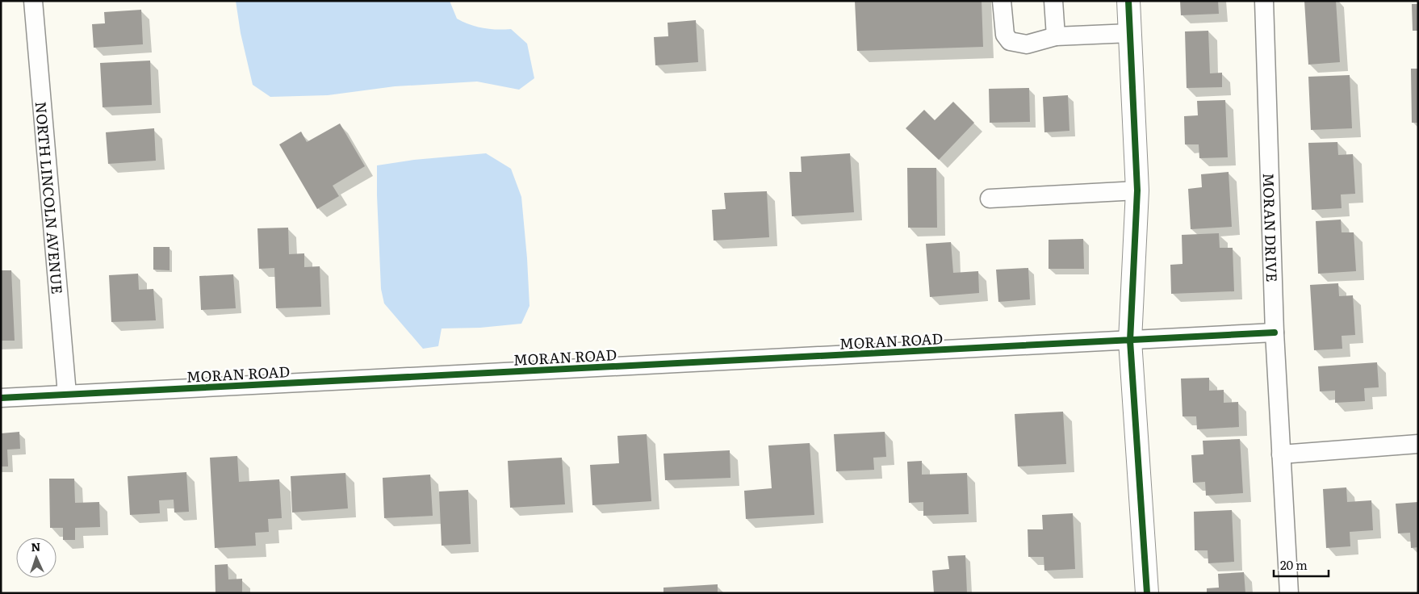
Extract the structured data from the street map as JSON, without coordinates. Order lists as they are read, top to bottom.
{
  "streets": {
    "street": ["NORTH LINCOLN AVENUE", "MORAN DRIVE", "MORAN ROAD"]
  },
  "crossings": [
    ["NORTH LINCOLN AVENUE", "MORAN ROAD"],
    ["MORAN DRIVE", "MORAN ROAD"]
  ],
  "scale_bar": "20 m",
  "north": "top"
}
